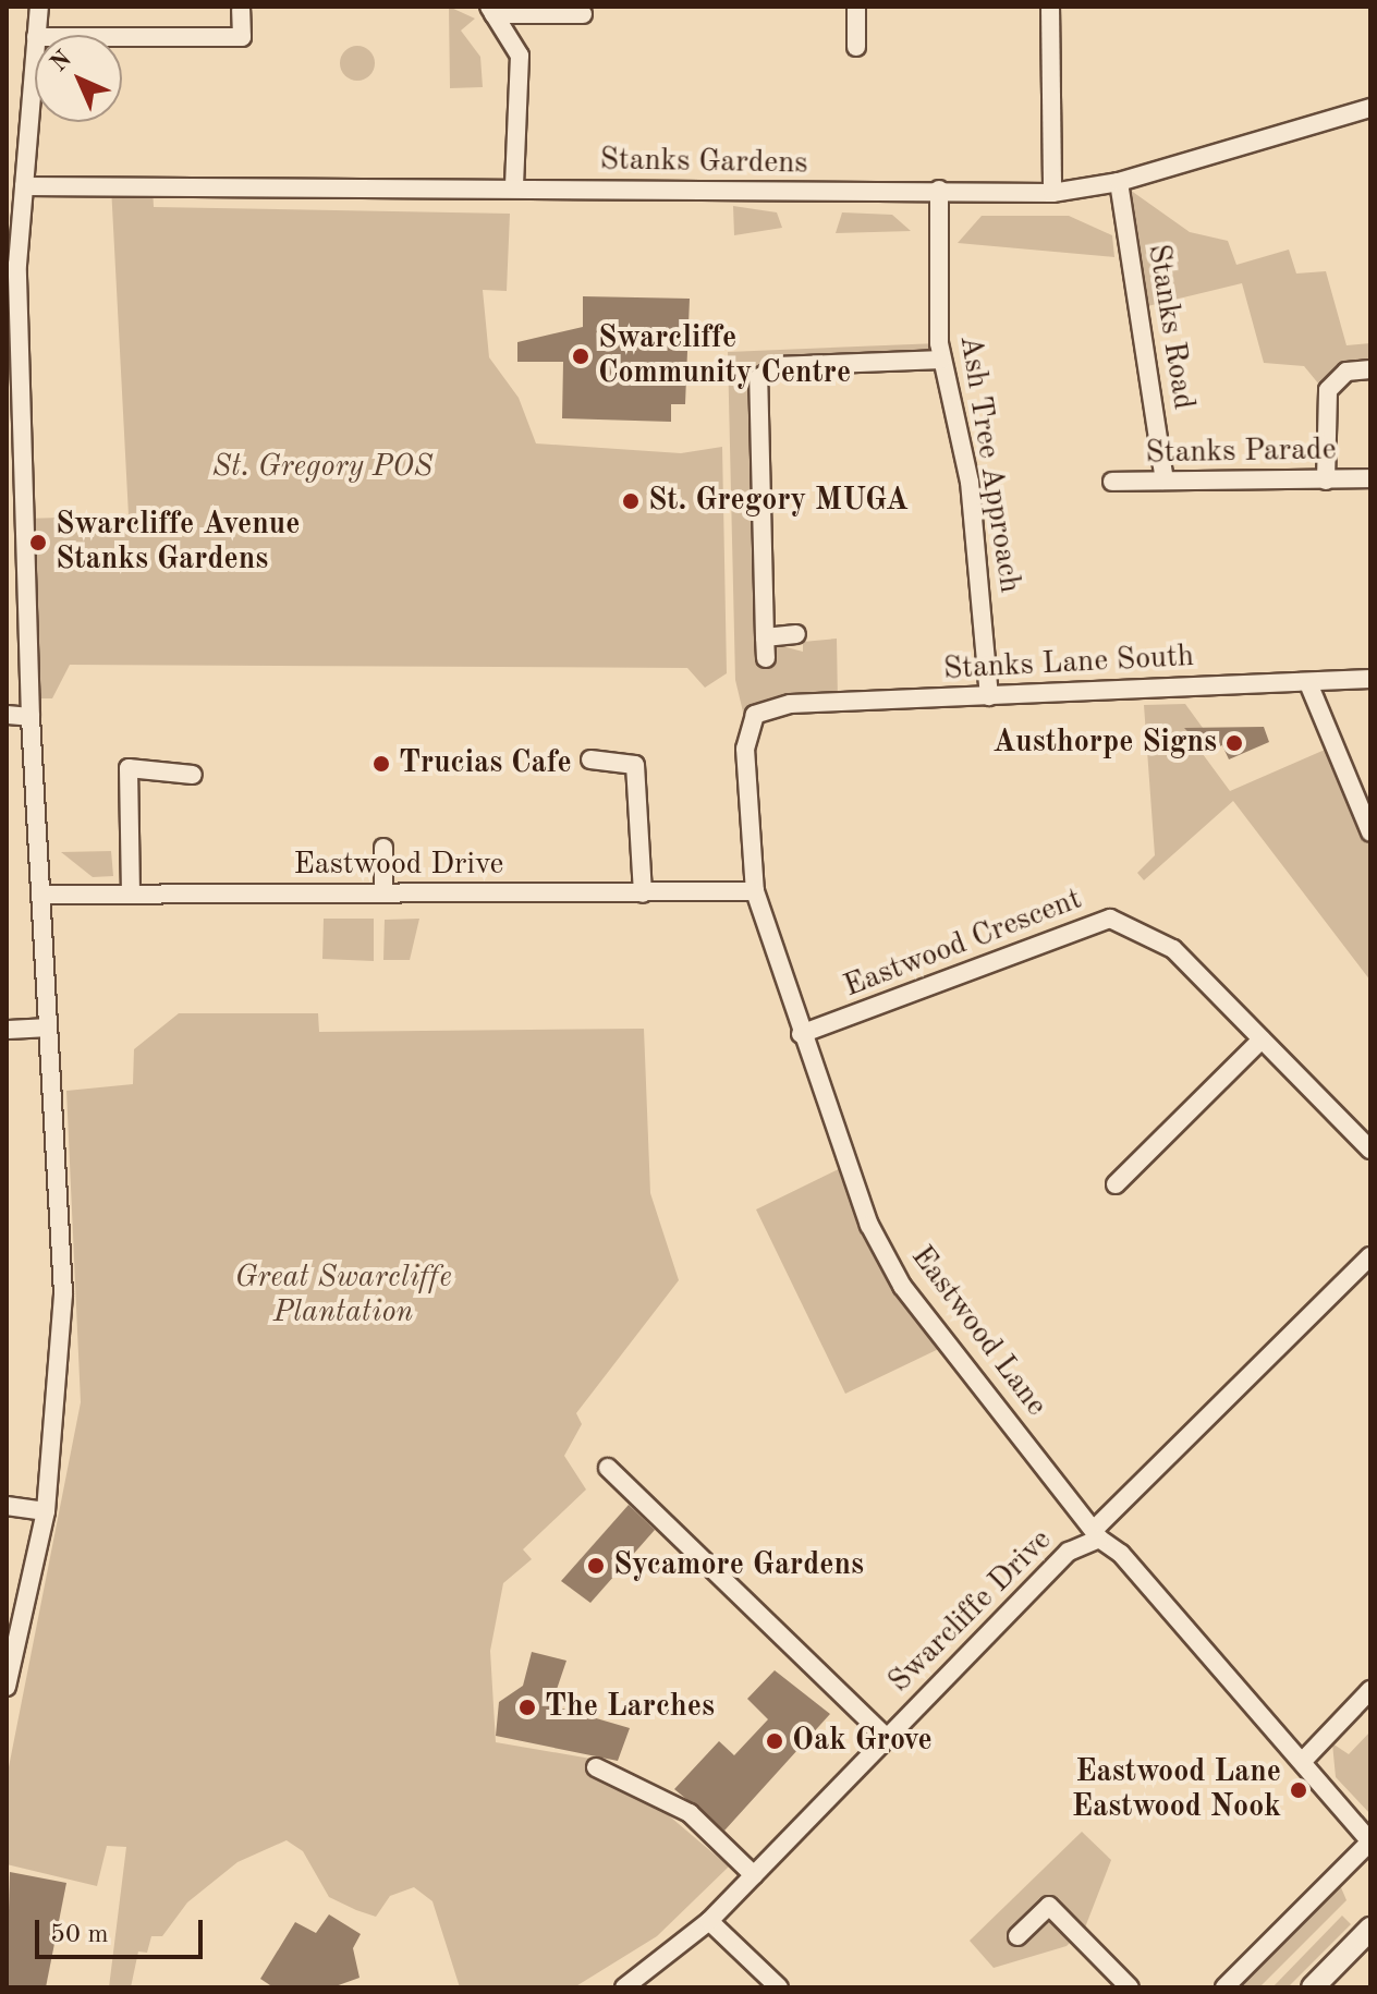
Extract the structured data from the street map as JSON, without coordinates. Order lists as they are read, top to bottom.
{
  "streets": {
    "street": [
      "Stanks Gardens",
      "Stanks Road",
      "Stanks Parade",
      "Ash Tree Approach",
      "Stanks Lane South",
      "Eastwood Drive",
      "Eastwood Crescent",
      "Eastwood Lane",
      "Swarcliffe Drive"
    ]
  },
  "crossings": [
    ["Stanks Gardens", "Stanks Road"],
    ["Stanks Gardens", "Ash Tree Approach"],
    ["Stanks Road", "Stanks Parade"],
    ["Ash Tree Approach", "Stanks Lane South"],
    ["Stanks Lane South", "Eastwood Lane"],
    ["Eastwood Drive", "Eastwood Lane"],
    ["Eastwood Crescent", "Eastwood Lane"],
    ["Eastwood Lane", "Swarcliffe Drive"]
  ],
  "parks": ["St. Gregory POS", "Great Swarcliffe Plantation"],
  "places": [
    "Swarcliffe Community Centre",
    "St. Gregory MUGA",
    "Swarcliffe Avenue Stanks Gardens",
    "Austhorpe Signs",
    "Trucias Cafe",
    "Sycamore Gardens",
    "The Larches",
    "Oak Grove",
    "Eastwood Lane Eastwood Nook"
  ],
  "scale_bar": "50 m",
  "north": "top left"
}
